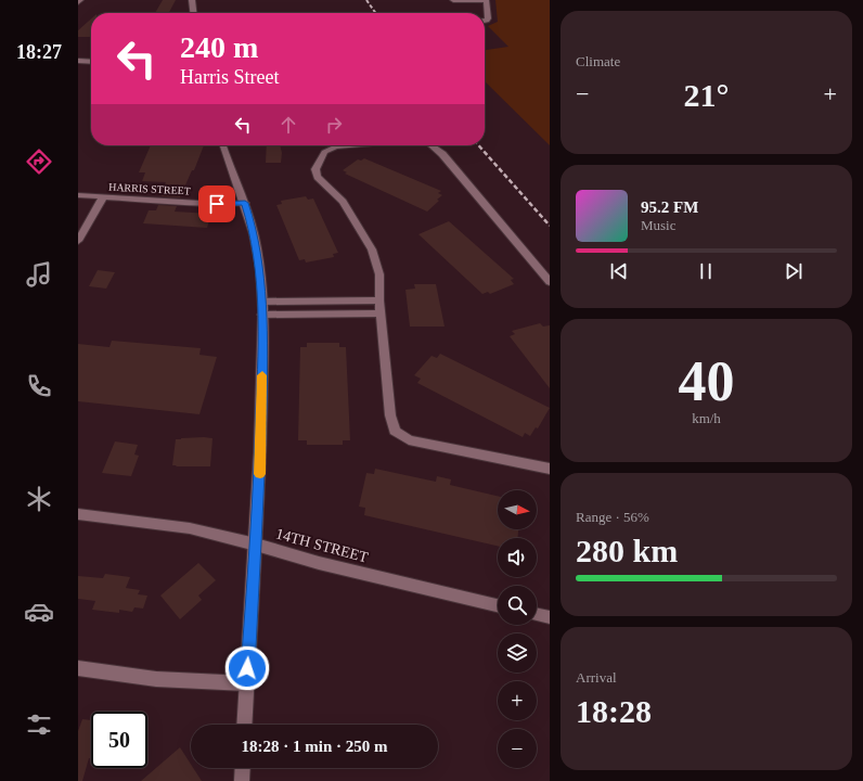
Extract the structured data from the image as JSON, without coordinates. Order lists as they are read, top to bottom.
{
  "streets": {
    "street": ["HARRIS STREET", "14TH STREET"]
  },
  "north": "right",
  "page": {
    "tabs": "18:27",
    "tile": [
      "Climate",
      ["40", "km/h"],
      ["Range · 56%", "280 km"],
      ["Arrival", "18:28"]
    ],
    "turn": ["240 m", "Harris Street"],
    "heat": ["−", "21°", "+"],
    "song": ["95.2 FM", "Music"],
    "map_buttons": ["+", "−"],
    "limit": "50",
    "trip": "18:28 · 1 min · 250 m"
  }
}
